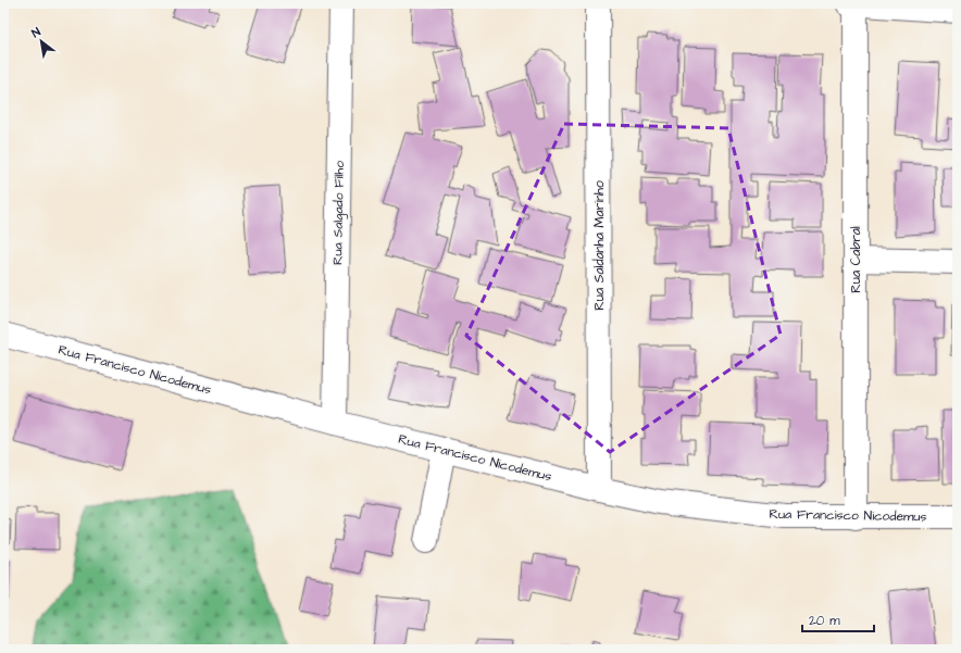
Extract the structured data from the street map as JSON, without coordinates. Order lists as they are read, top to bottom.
{
  "streets": {
    "street": [
      "Rua Salgado Filho",
      "Rua Saldanha Marinho",
      "Rua Cabral",
      "Rua Francisco Nicodemus"
    ]
  },
  "crossings": [
    ["Rua Salgado Filho", "Rua Francisco Nicodemus"],
    ["Rua Saldanha Marinho", "Rua Francisco Nicodemus"],
    ["Rua Cabral", "Rua Francisco Nicodemus"]
  ],
  "scale_bar": "20 m",
  "north": "top left"
}
